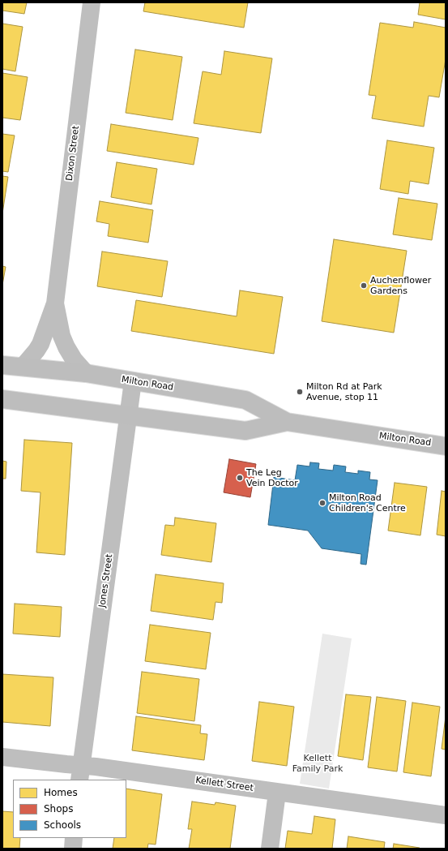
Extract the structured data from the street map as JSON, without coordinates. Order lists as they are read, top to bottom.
{
  "streets": {
    "main road": ["Milton Road"],
    "street": ["Dixon Street", "Jones Street", "Kellett Street"]
  },
  "crossings": [
    ["Dixon Street", "Milton Road"],
    ["Milton Road", "Jones Street"],
    ["Jones Street", "Kellett Street"]
  ],
  "parks": ["Kellett Family Park"],
  "places": [
    "Auchenflower Gardens",
    "Milton Rd at Park Avenue, stop 11",
    "The Leg Vein Doctor",
    "Milton Road Children's Centre"
  ],
  "legend": ["Homes", "Shops", "Schools"]
}
